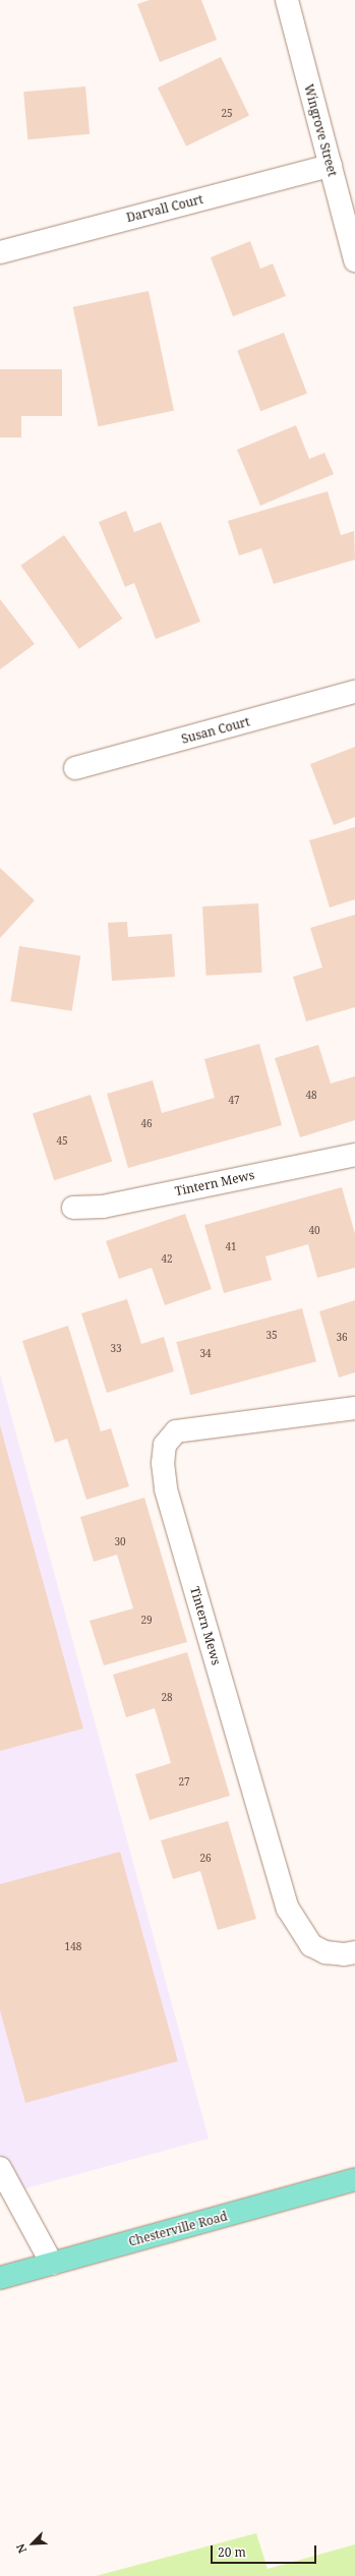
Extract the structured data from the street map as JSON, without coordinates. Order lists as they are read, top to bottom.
{
  "streets": {
    "main road": ["Chesterville Road"],
    "street": [
      "Wingrove Street",
      "Darvall Court",
      "Susan Court",
      "Tintern Mews"
    ]
  },
  "crossings": [
    ["Wingrove Street", "Darvall Court"]
  ],
  "house_numbers": [
    "25",
    "48",
    "47",
    "46",
    "45",
    "40",
    "41",
    "42",
    "35",
    "36",
    "33",
    "34",
    "30",
    "29",
    "28",
    "27",
    "26",
    "148"
  ],
  "scale_bar": "20 m",
  "north": "bottom left"
}
